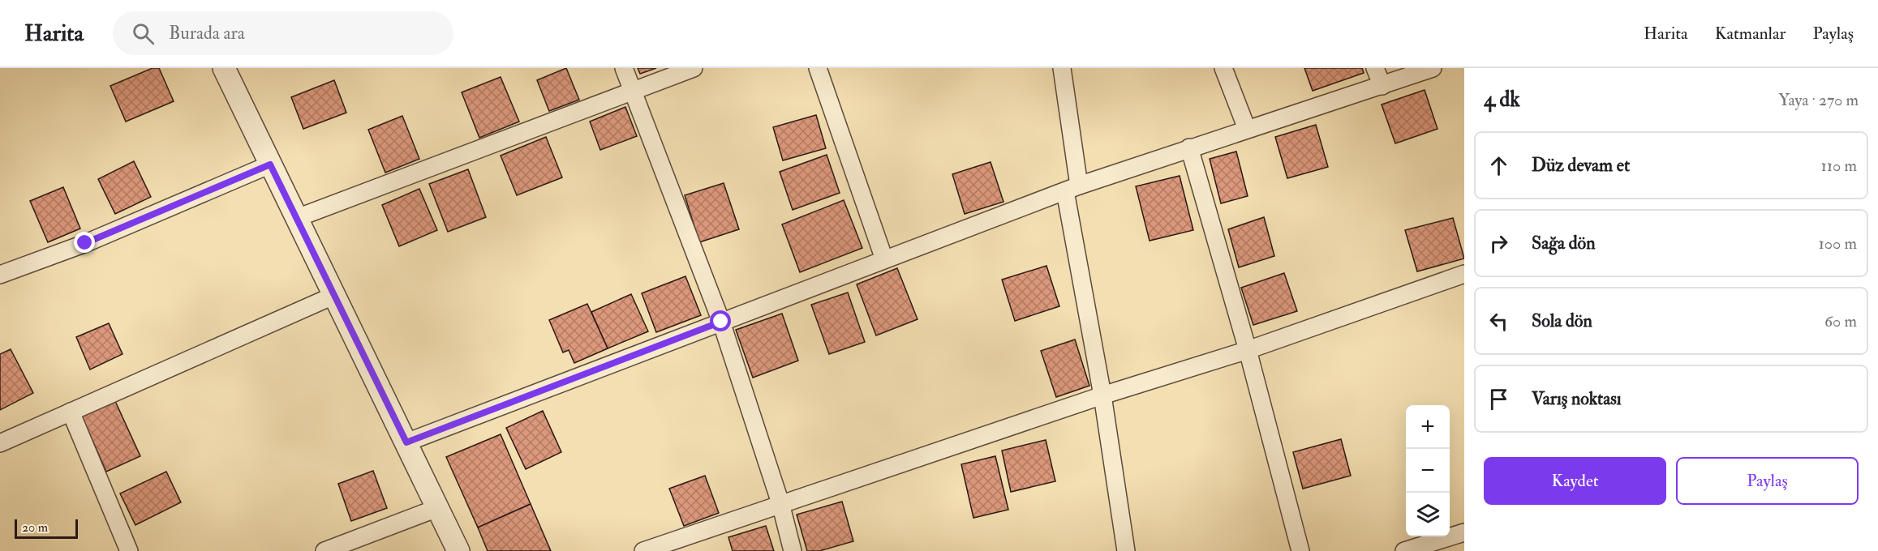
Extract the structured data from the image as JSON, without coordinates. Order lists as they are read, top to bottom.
{
  "scale_bar": "20 m",
  "page": {
    "header": "Harita",
    "search": "Burada ara",
    "nav": ["Harita", "Katmanlar", "Paylaş"],
    "heading": ["4 dk", "Yaya · 270 m"],
    "list": [
      ["Düz devam et", "110 m"],
      ["Sağa dön", "100 m"],
      ["Sola dön", "60 m"],
      "Varış noktası"
    ],
    "map_buttons": ["+", "−"],
    "buttons": ["Kaydet", "Paylaş"],
    "scale": "20 m"
  }
}
